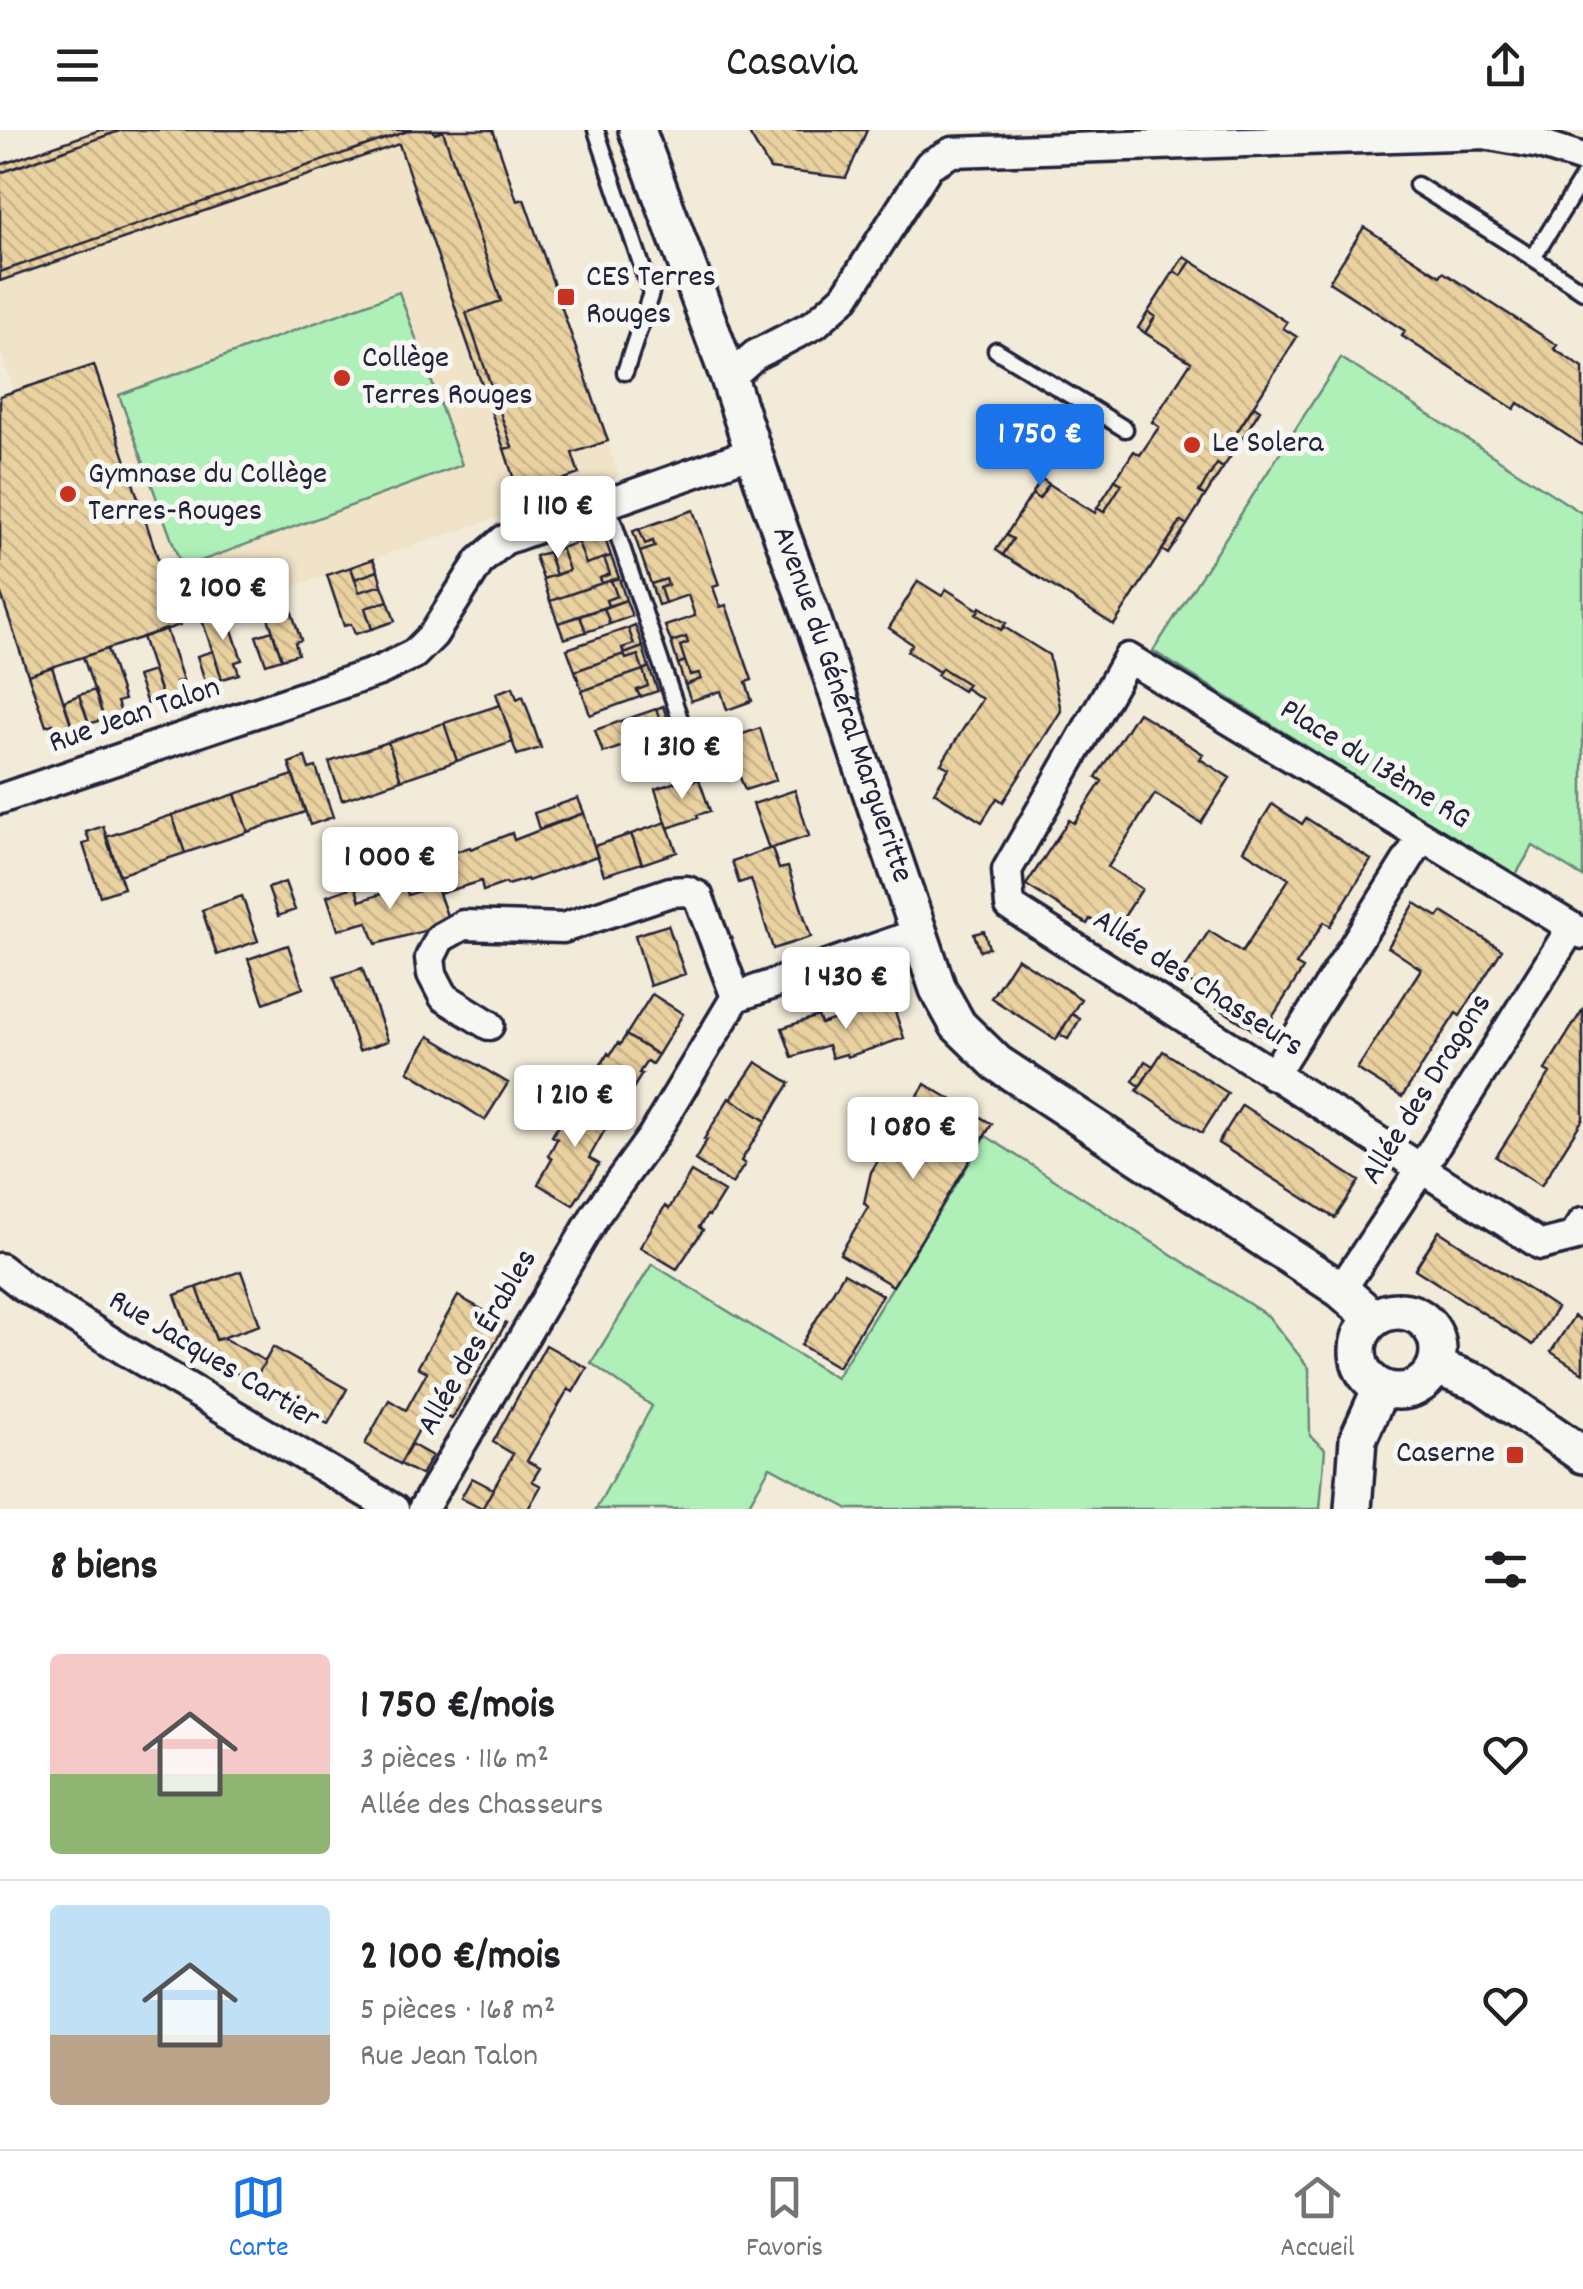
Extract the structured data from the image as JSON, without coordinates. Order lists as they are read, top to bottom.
{
  "streets": {
    "street": [
      "Avenue du Général Margueritte",
      "Rue Jean Talon",
      "Place du 13ème RG",
      "Allée des Chasseurs",
      "Allée des Dragons",
      "Allée des Érables",
      "Rue Jacques Cartier"
    ]
  },
  "crossings": [
    ["Avenue du Général Margueritte", "Rue Jean Talon"],
    ["Avenue du Général Margueritte", "Allée des Dragons"],
    ["Place du 13ème RG", "Allée des Chasseurs"],
    ["Place du 13ème RG", "Allée des Dragons"],
    ["Allée des Chasseurs", "Allée des Dragons"]
  ],
  "places": {
    "transit": ["CES Terres Rouges", "Caserne"],
    "other": ["Collège Terres Rouges", "Le Solera", "Gymnase du Collège Terres-Rouges"]
  },
  "page": {
    "header": "Casavia",
    "price": [
      "1 750 €",
      "1 110 €",
      "2 100 €",
      "1 310 €",
      "1 000 €",
      "1 430 €",
      "1 210 €",
      "1 080 €"
    ],
    "heading": "8 biens",
    "list": [
      {
        "name": "1 750 €/mois",
        "note": "3 pièces · 116 m² · Allée des Chasseurs"
      },
      {
        "name": "2 100 €/mois",
        "note": "5 pièces · 168 m² · Rue Jean Talon"
      }
    ],
    "tabs": ["Carte", "Favoris", "Accueil"]
  }
}
